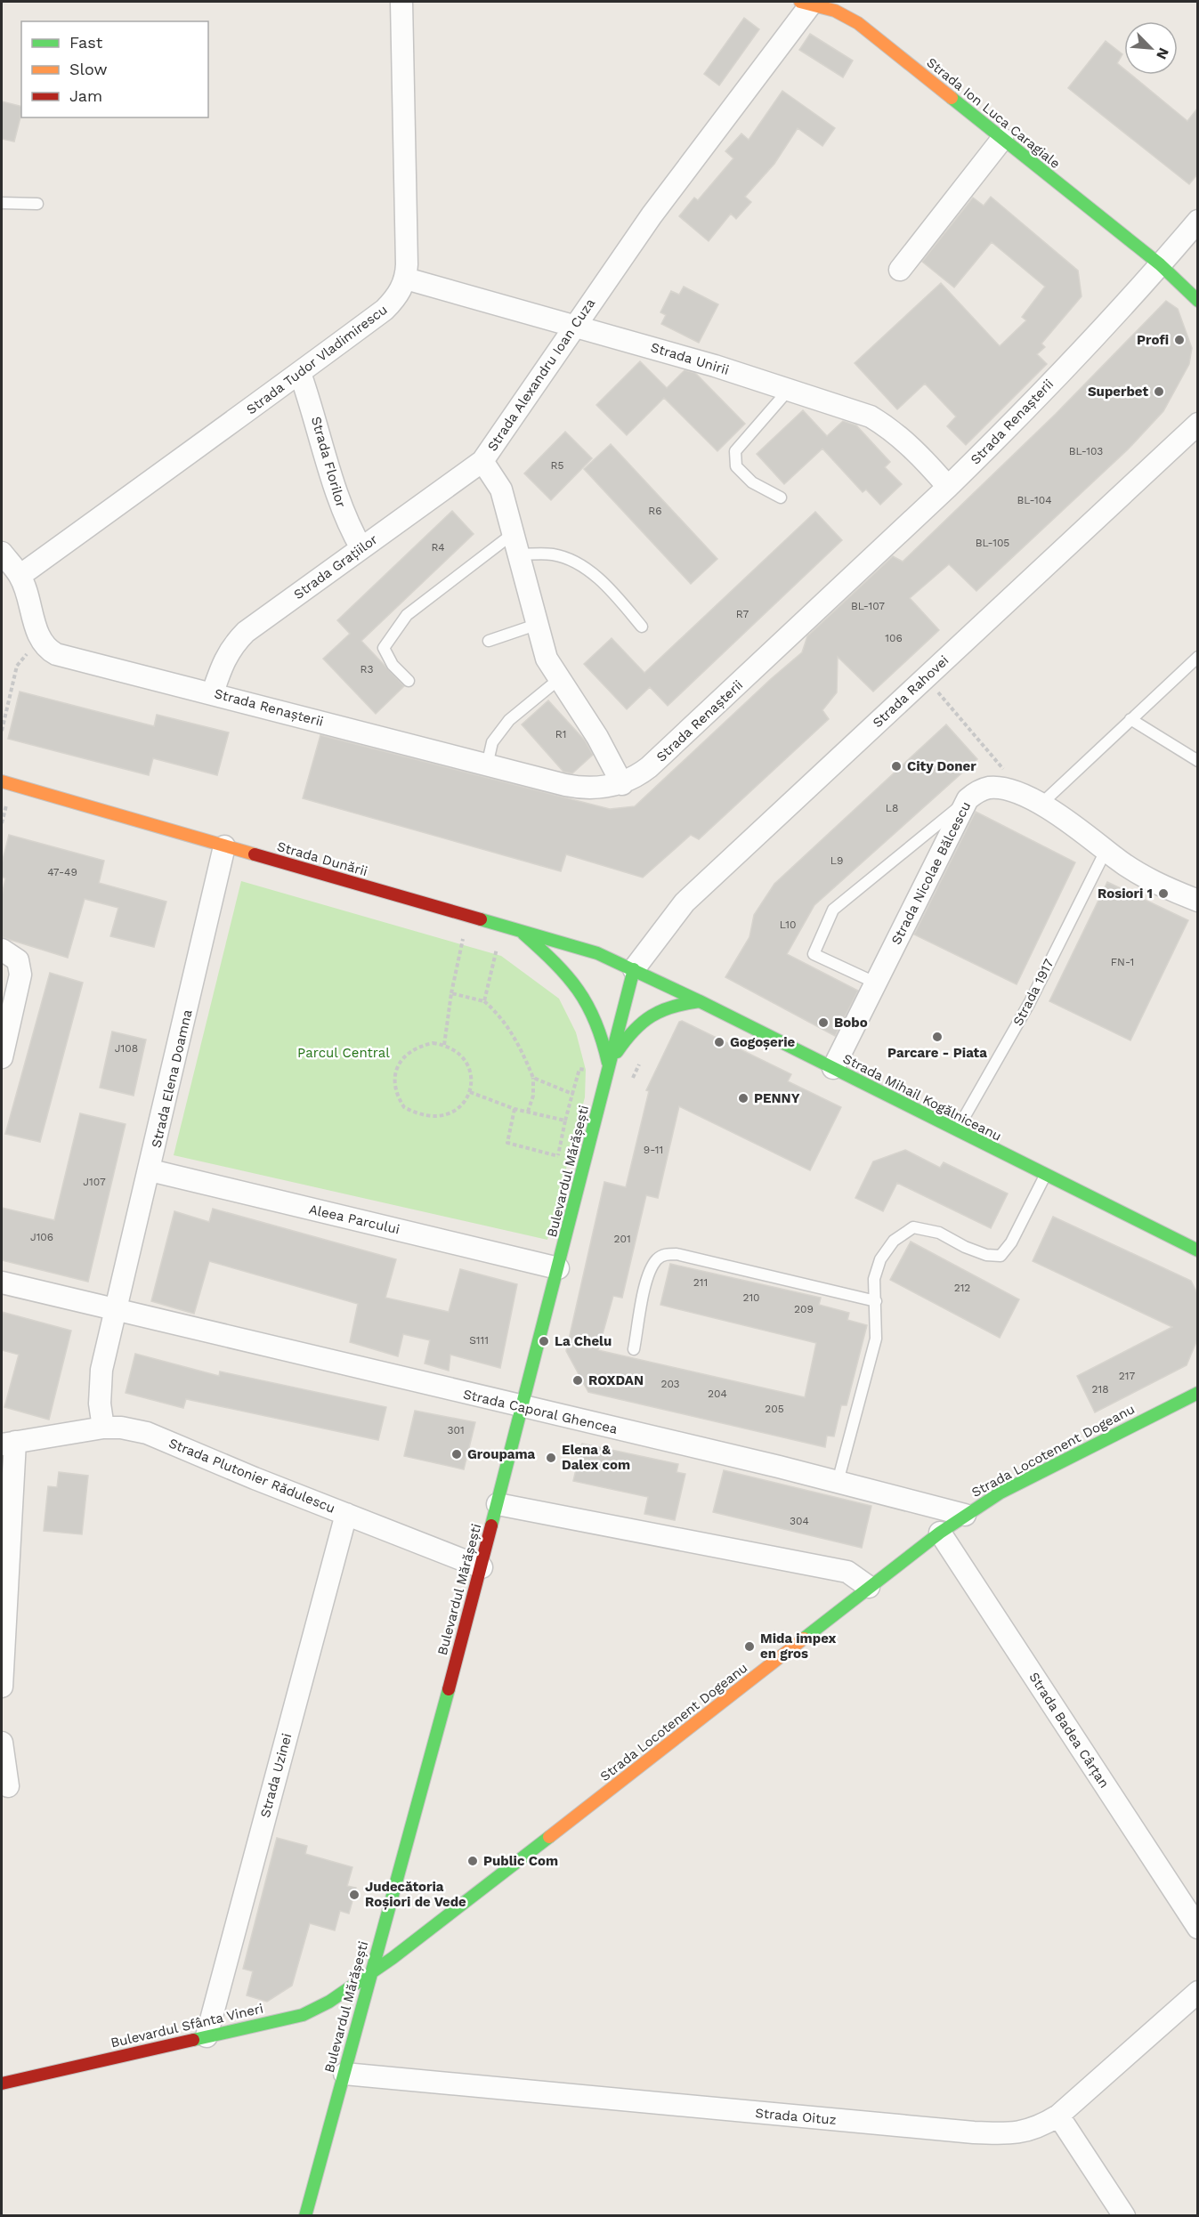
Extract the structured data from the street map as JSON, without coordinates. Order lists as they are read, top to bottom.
{
  "streets": {
    "main road": [
      "Strada Ion Luca Caragiale",
      "Strada Dunării",
      "Strada Mihail Kogălniceanu",
      "Bulevardul Mărășești",
      "Strada Locotenent Dogeanu",
      "Bulevardul Sfânta Vineri"
    ],
    "street": [
      "Strada Unirii",
      "Strada Tudor Vladimirescu",
      "Strada Alexandru Ioan Cuza",
      "Strada Renașterii",
      "Strada Florilor",
      "Strada Grațiilor",
      "Strada Rahovei",
      "Strada Nicolae Bălcescu",
      "Strada Elena Doamna",
      "Aleea Parcului",
      "Strada Caporal Ghencea",
      "Strada Plutonier Rădulescu",
      "Strada Badea Cârțan",
      "Strada Uzinei",
      "Strada Oituz"
    ],
    "lane": ["Strada 1917"]
  },
  "crossings": [
    ["Strada Ion Luca Caragiale", "Strada Alexandru Ioan Cuza"],
    ["Strada Ion Luca Caragiale", "Strada Renașterii"],
    ["Strada Unirii", "Strada Tudor Vladimirescu"],
    ["Strada Unirii", "Strada Alexandru Ioan Cuza"],
    ["Strada Unirii", "Strada Renașterii"],
    ["Strada Tudor Vladimirescu", "Strada Florilor"],
    ["Strada Alexandru Ioan Cuza", "Strada Renașterii"],
    ["Strada Alexandru Ioan Cuza", "Strada Grațiilor"],
    ["Strada Renașterii", "Strada Grațiilor"],
    ["Strada Florilor", "Strada Grațiilor"],
    ["Strada Rahovei", "Strada Dunării"],
    ["Strada Rahovei", "Strada Mihail Kogălniceanu"],
    ["Strada Rahovei", "Bulevardul Mărășești"],
    ["Strada Dunării", "Strada Elena Doamna"],
    ["Strada Dunării", "Strada Mihail Kogălniceanu"],
    ["Strada Dunării", "Bulevardul Mărășești"],
    ["Strada Nicolae Bălcescu", "Strada 1917"],
    ["Strada Nicolae Bălcescu", "Strada Mihail Kogălniceanu"],
    ["Strada 1917", "Strada Mihail Kogălniceanu"],
    ["Strada Elena Doamna", "Aleea Parcului"],
    ["Strada Elena Doamna", "Strada Caporal Ghencea"],
    ["Strada Elena Doamna", "Strada Plutonier Rădulescu"],
    ["Strada Mihail Kogălniceanu", "Bulevardul Mărășești"],
    ["Bulevardul Mărășești", "Aleea Parcului"],
    ["Bulevardul Mărășești", "Strada Caporal Ghencea"],
    ["Bulevardul Mărășești", "Strada Locotenent Dogeanu"],
    ["Bulevardul Mărășești", "Strada Plutonier Rădulescu"],
    ["Bulevardul Mărășești", "Bulevardul Sfânta Vineri"],
    ["Bulevardul Mărășești", "Strada Oituz"],
    ["Strada Caporal Ghencea", "Strada Locotenent Dogeanu"],
    ["Strada Locotenent Dogeanu", "Strada Badea Cârțan"],
    ["Strada Locotenent Dogeanu", "Bulevardul Sfânta Vineri"],
    ["Strada Plutonier Rădulescu", "Strada Uzinei"],
    ["Strada Uzinei", "Bulevardul Sfânta Vineri"]
  ],
  "parks": ["Parcul Central"],
  "places": [
    "Profi",
    "Superbet",
    "City Doner",
    "Rosiori 1",
    "Bobo",
    "Parcare - Piata",
    "Gogoșerie",
    "PENNY",
    "La Chelu",
    "ROXDAN",
    "Groupama",
    "Elena & Dalex com",
    "Mida impex en gros",
    "Public Com",
    "Judecătoria Roșiori de Vede"
  ],
  "house_numbers": [
    "BL-103",
    "R5",
    "BL-104",
    "R6",
    "BL-105",
    "R4",
    "BL-107",
    "R7",
    "106",
    "R3",
    "R1",
    "L8",
    "L9",
    "47-49",
    "L10",
    "FN-1",
    "J108",
    "9-11",
    "J107",
    "J106",
    "201",
    "211",
    "212",
    "210",
    "209",
    "S111",
    "217",
    "203",
    "218",
    "204",
    "205",
    "301",
    "304"
  ],
  "legend": ["Fast", "Slow", "Jam"],
  "north": "bottom right"
}
